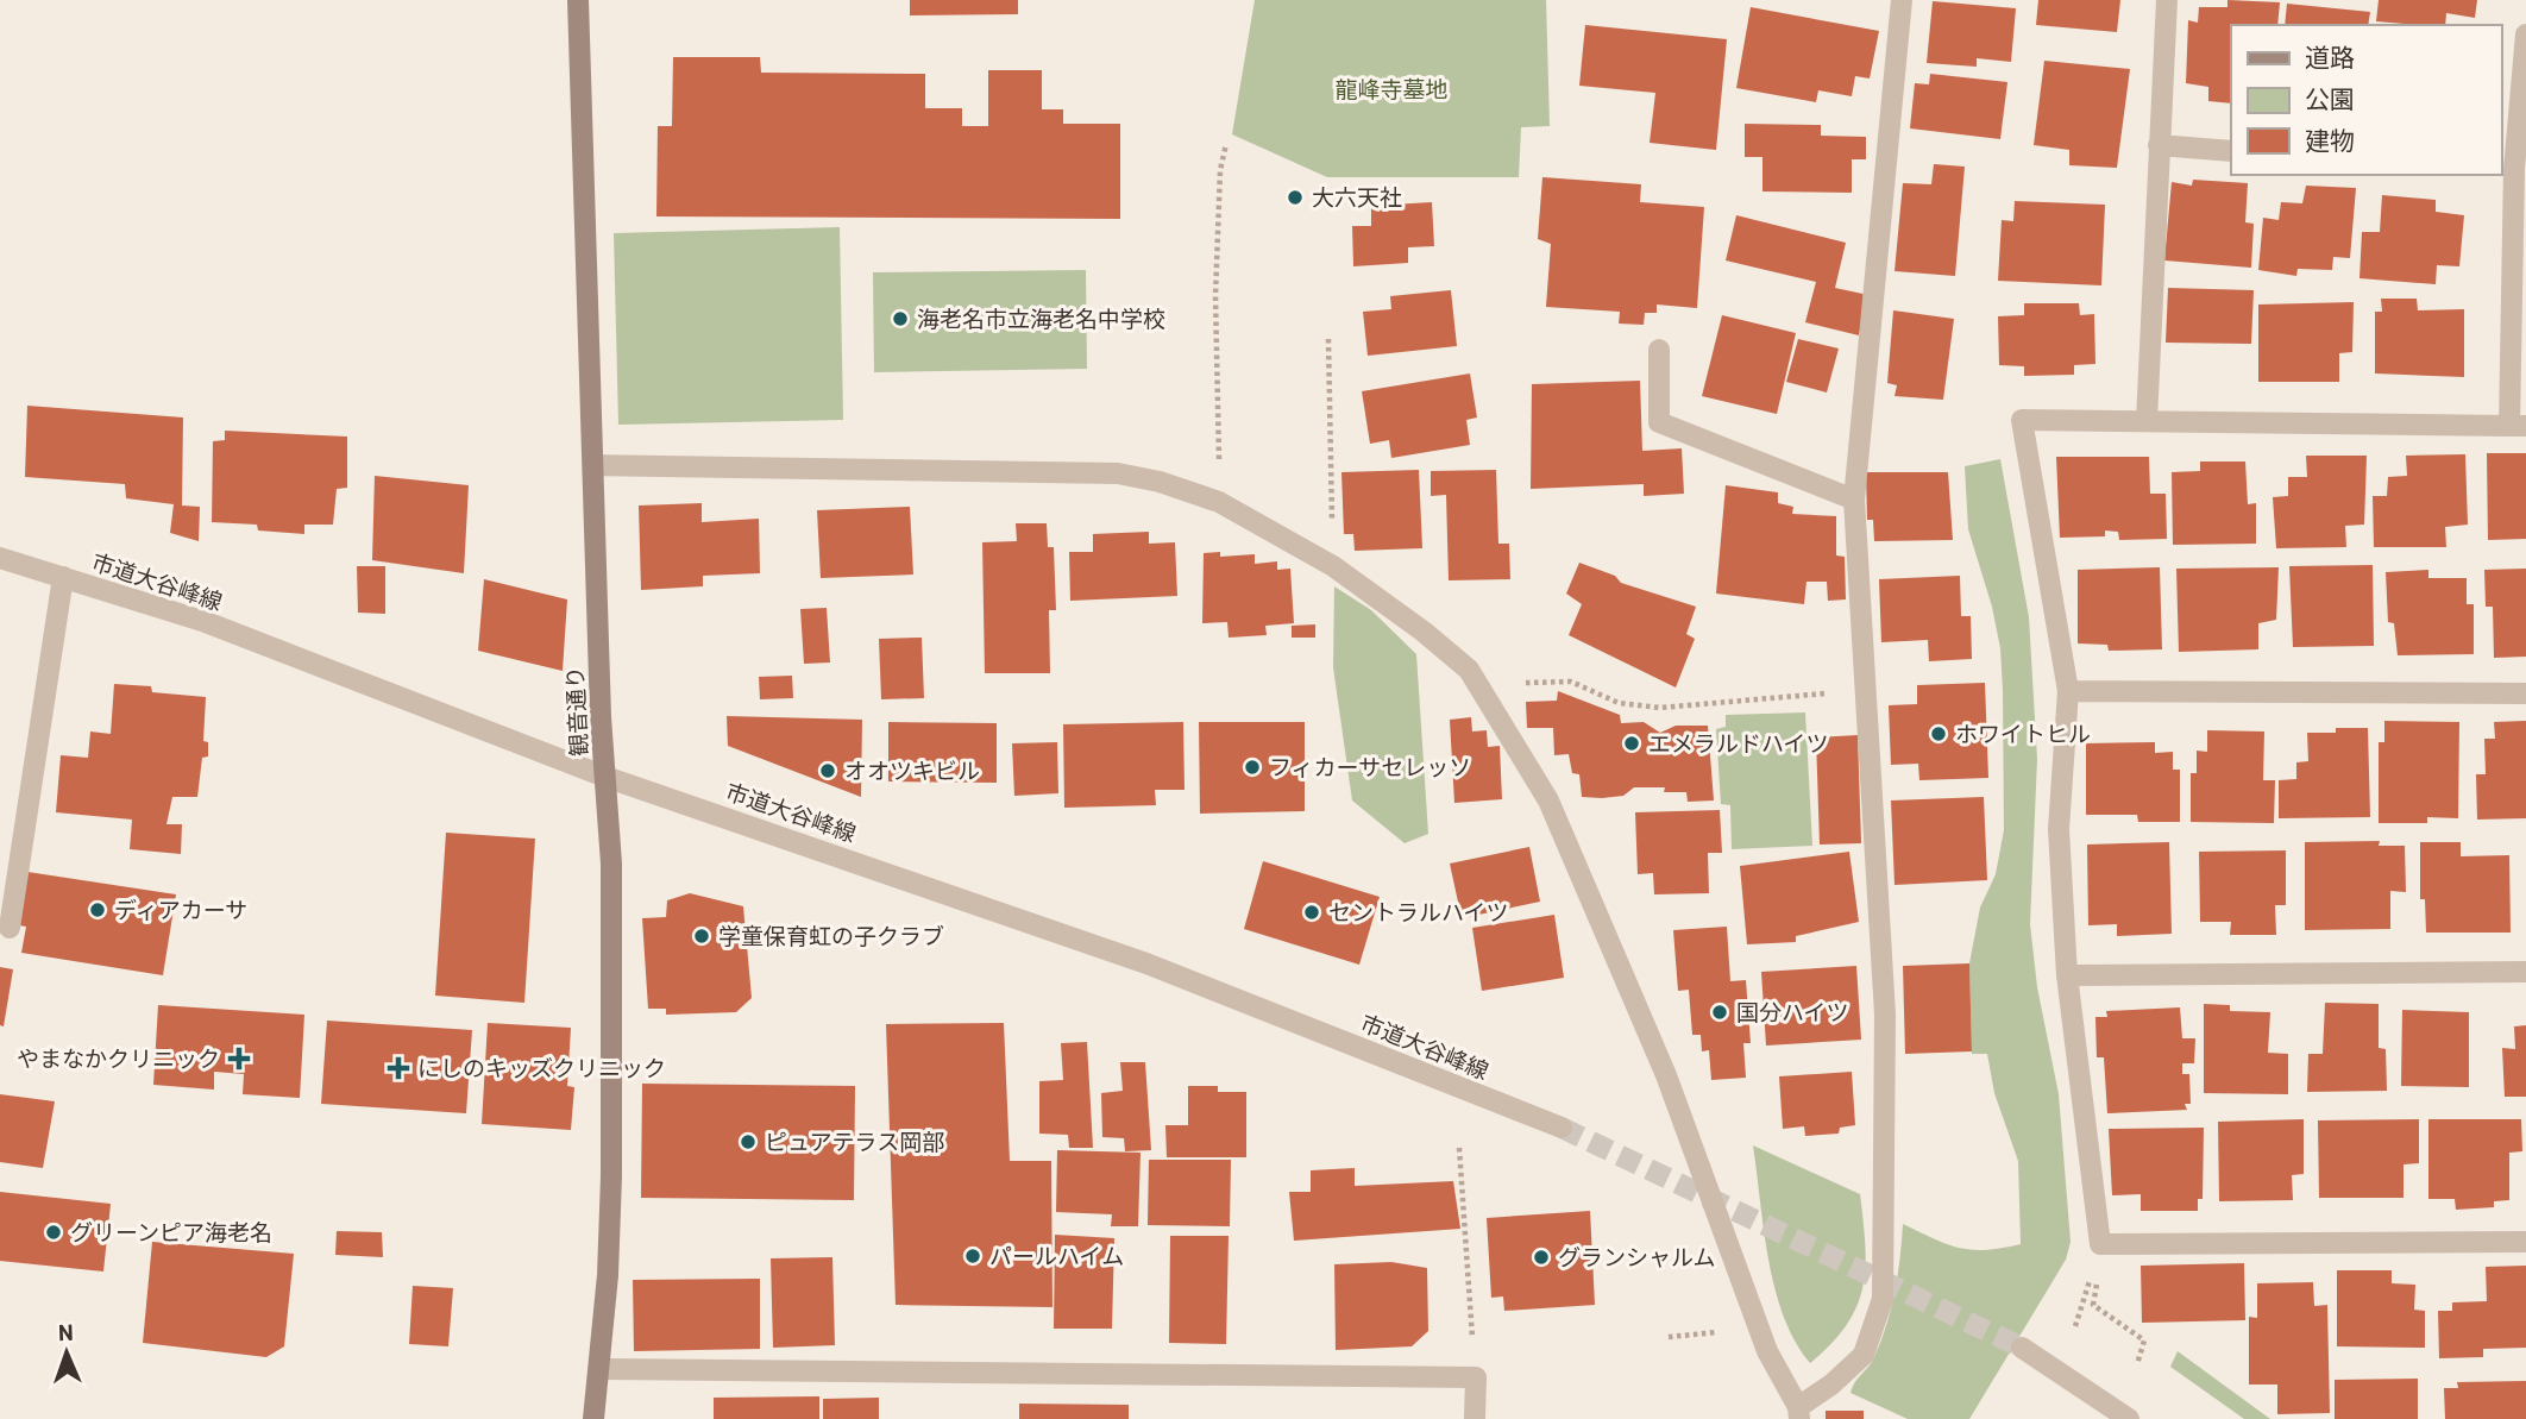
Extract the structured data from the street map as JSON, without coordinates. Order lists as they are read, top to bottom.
{
  "streets": {
    "main road": ["観音通り"],
    "street": ["市道大谷峰線"]
  },
  "crossings": [
    ["市道大谷峰線", "観音通り"]
  ],
  "parks": ["龍峰寺墓地"],
  "places": {
    "other": [
      "大六天社",
      "海老名市立海老名中学校",
      "ホワイトヒル",
      "エメラルドハイツ",
      "フィカーサセレッソ",
      "オオツキビル",
      "ディアカーサ",
      "セントラルハイツ",
      "学童保育虹の子クラブ",
      "国分ハイツ",
      "ピュアテラス岡部",
      "グリーンピア海老名",
      "パールハイム",
      "グランシャルム"
    ],
    "health": ["やまなかクリニック", "にしのキッズクリニック"]
  },
  "legend": ["道路", "公園", "建物"],
  "north": "top"
}
